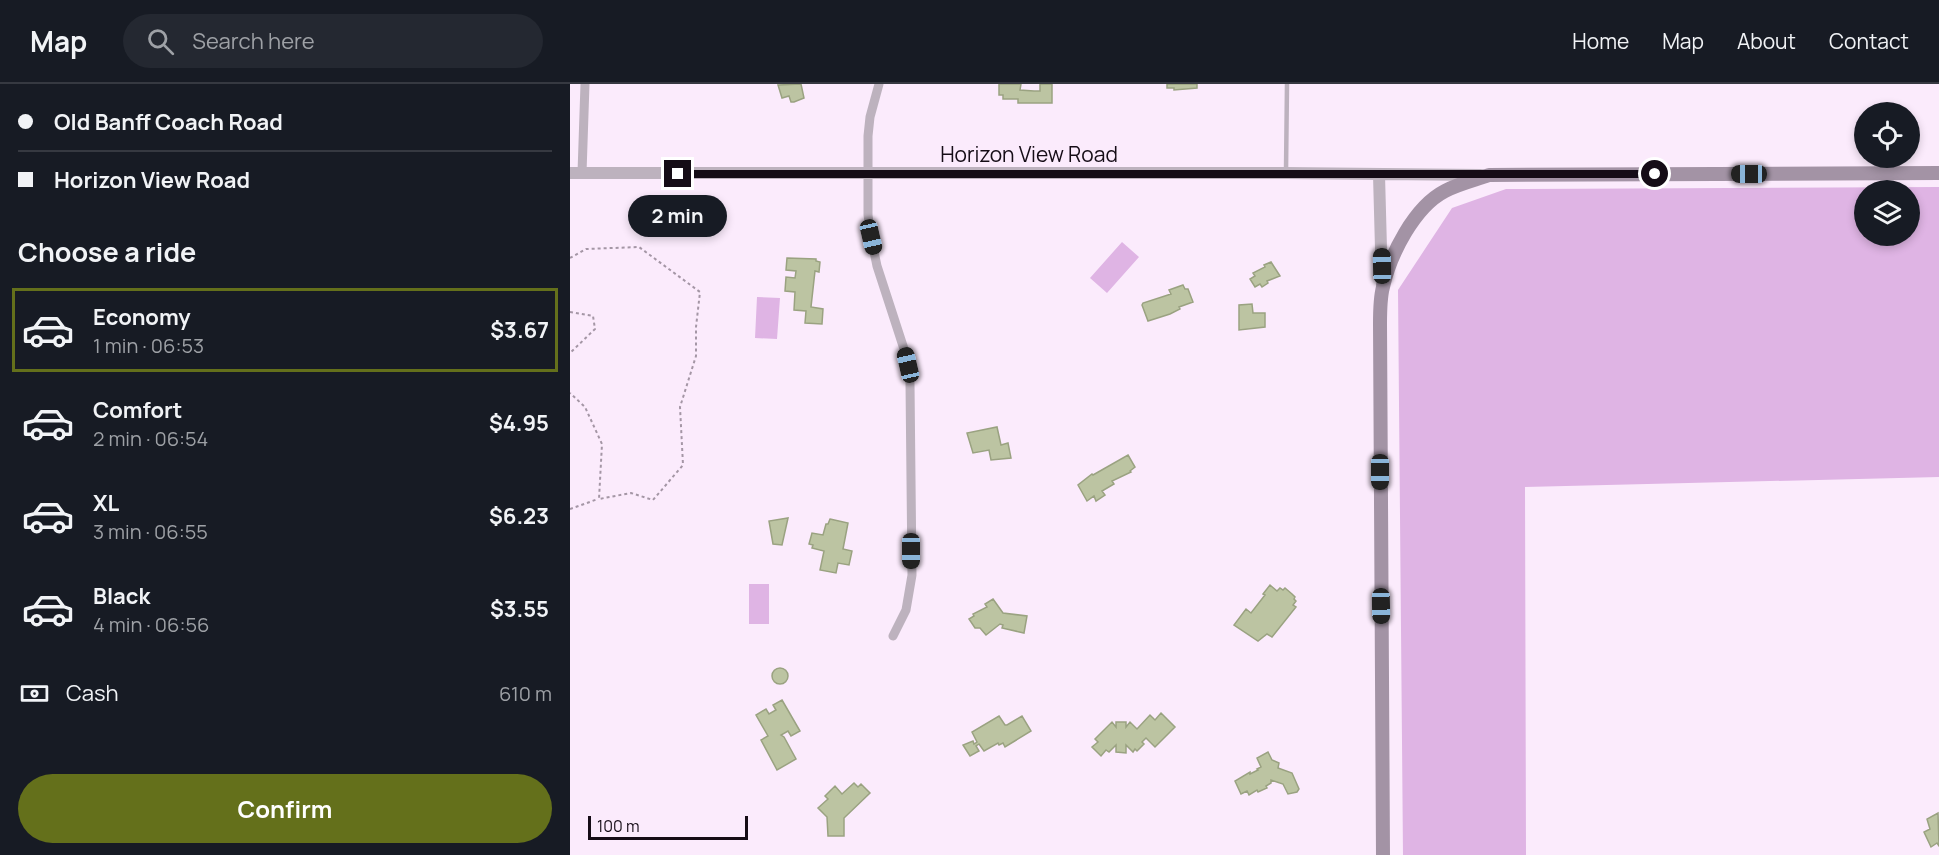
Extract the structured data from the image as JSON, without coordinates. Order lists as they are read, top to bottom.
{
  "streets": {
    "street": ["Horizon View Road"]
  },
  "scale_bar": "100 m",
  "page": {
    "header": "Map",
    "search": "Search here",
    "nav": [
      "Home",
      "Map",
      "About",
      "Contact"
    ],
    "banner": ["Old Banff Coach Road", "Horizon View Road"],
    "bubble": "2 min",
    "heading": "Choose a ride",
    "list": [
      {
        "name": "Economy",
        "note": "1 min · 06:53",
        "value": "$3.67"
      },
      {
        "name": "Comfort",
        "note": "2 min · 06:54",
        "value": "$4.95"
      },
      {
        "name": "XL",
        "note": "3 min · 06:55",
        "value": "$6.23"
      },
      {
        "name": "Black",
        "note": "4 min · 06:56",
        "value": "$3.55"
      }
    ],
    "pay": ["Cash", "610 m"],
    "buttons": "Confirm",
    "scale": "100 m"
  }
}
